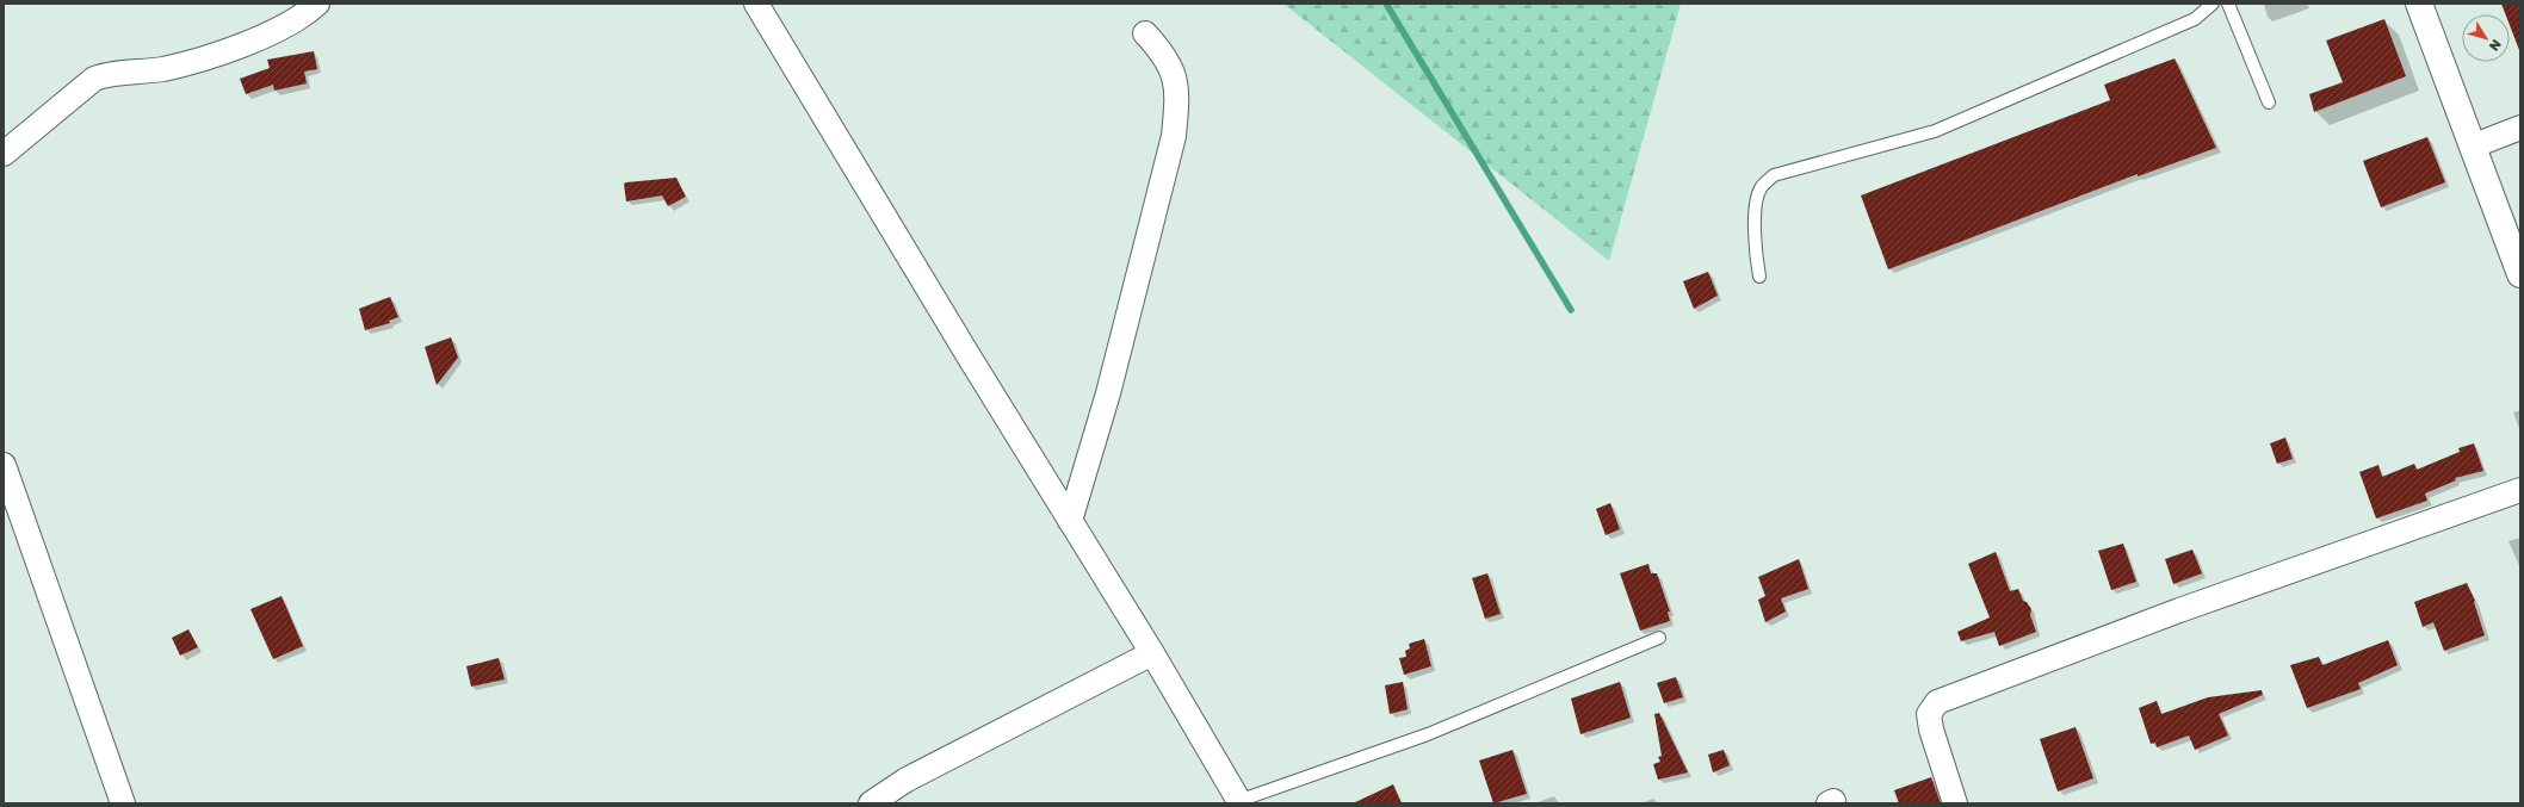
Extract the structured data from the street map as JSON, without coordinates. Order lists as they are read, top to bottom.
{
  "north": "bottom right"
}
